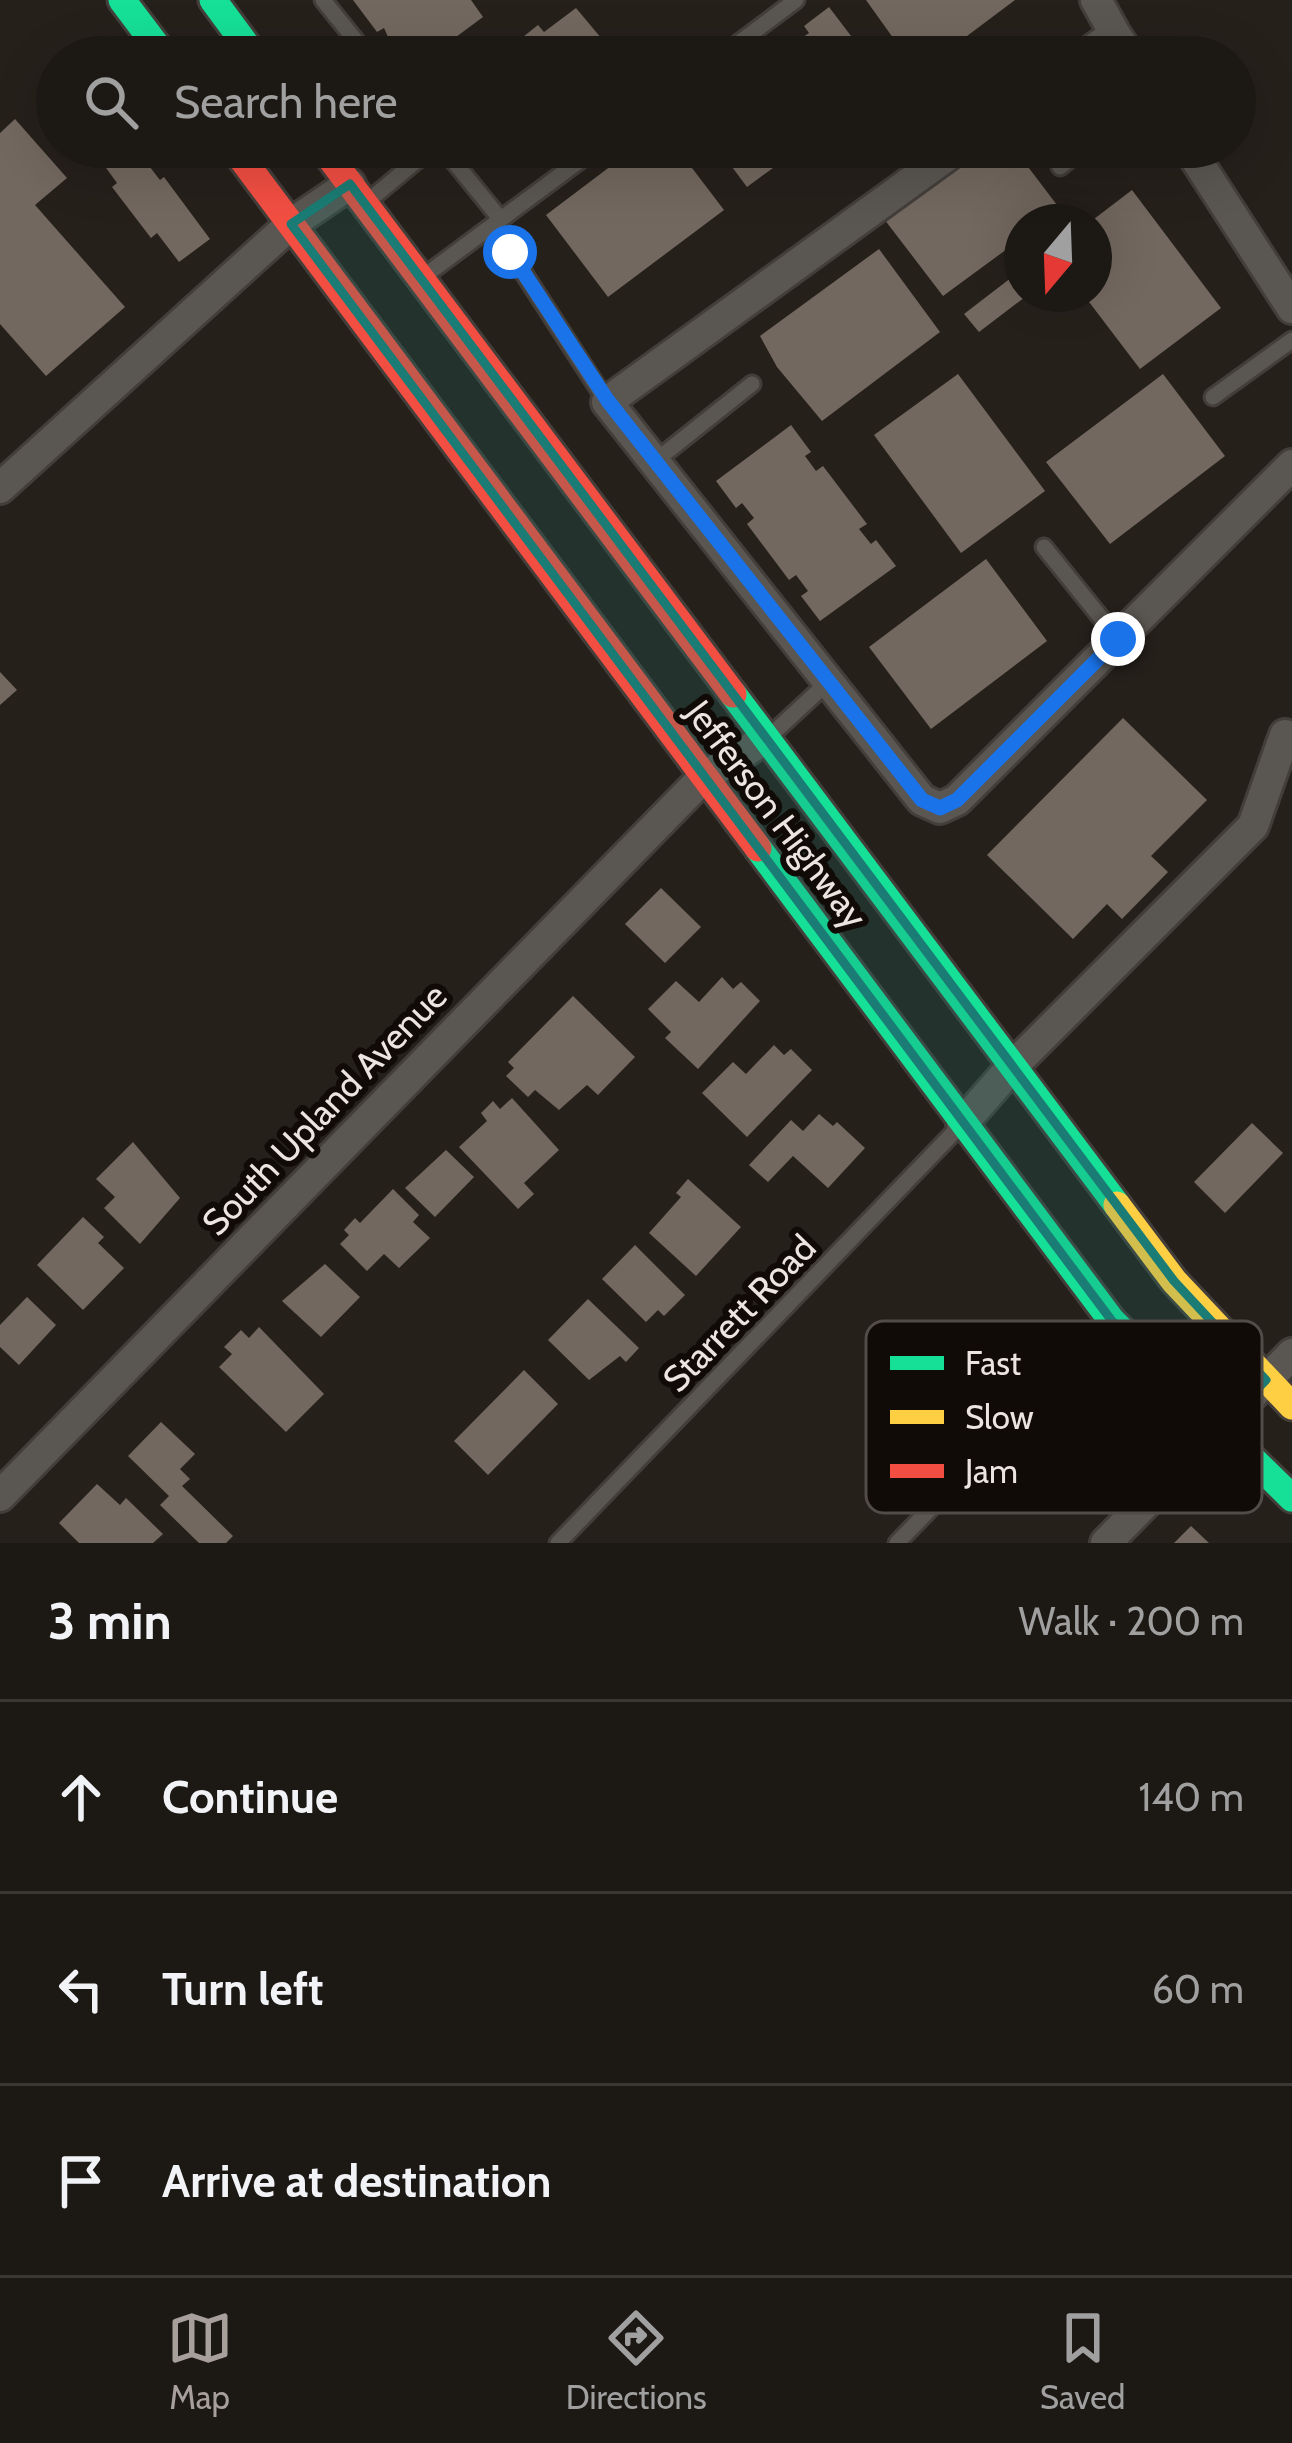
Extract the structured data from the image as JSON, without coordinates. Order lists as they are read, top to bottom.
{
  "streets": {
    "main road": ["Jefferson Highway"],
    "street": ["South Upland Avenue"],
    "lane": ["Starrett Road"]
  },
  "crossings": [
    ["Jefferson Highway", "South Upland Avenue"],
    ["Jefferson Highway", "Starrett Road"]
  ],
  "legend": ["Fast", "Slow", "Jam"],
  "north": "bottom",
  "page": {
    "search": "Search here",
    "heading": ["3 min", "Walk · 200 m"],
    "list": [
      ["Continue", "140 m"],
      ["Turn left", "60 m"],
      "Arrive at destination"
    ],
    "nav": ["Map", "Directions", "Saved"]
  }
}
